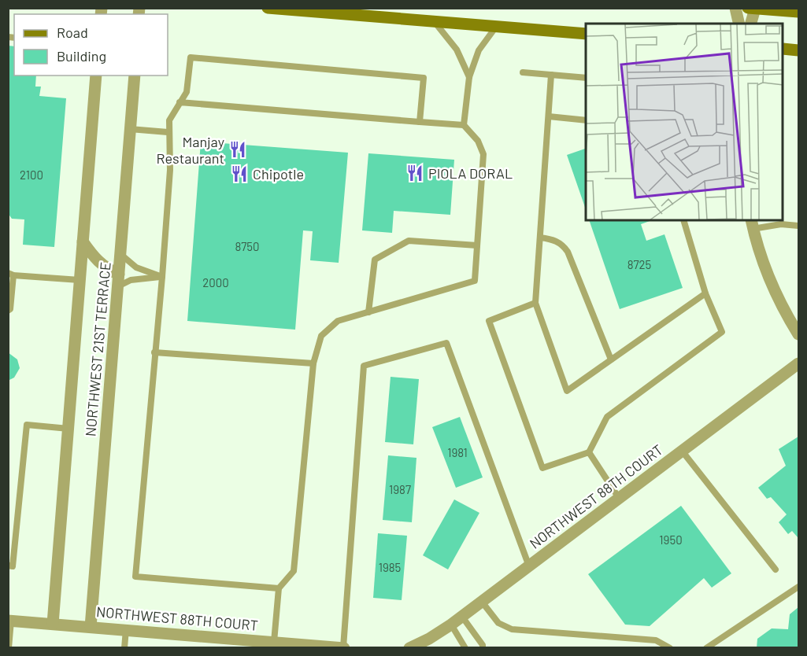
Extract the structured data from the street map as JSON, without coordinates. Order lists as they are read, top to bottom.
{
  "streets": {
    "street": ["NORTHWEST 21ST TERRACE", "NORTHWEST 88TH COURT"]
  },
  "crossings": [
    ["NORTHWEST 21ST TERRACE", "NORTHWEST 88TH COURT"]
  ],
  "places": {
    "restaurant": ["Manjay Restaurant", "PIOLA DORAL", "Chipotle"]
  },
  "house_numbers": [
    "2100",
    "8750",
    "8725",
    "2000",
    "1981",
    "1987",
    "1950",
    "1985"
  ],
  "legend": ["Road", "Building"]
}
